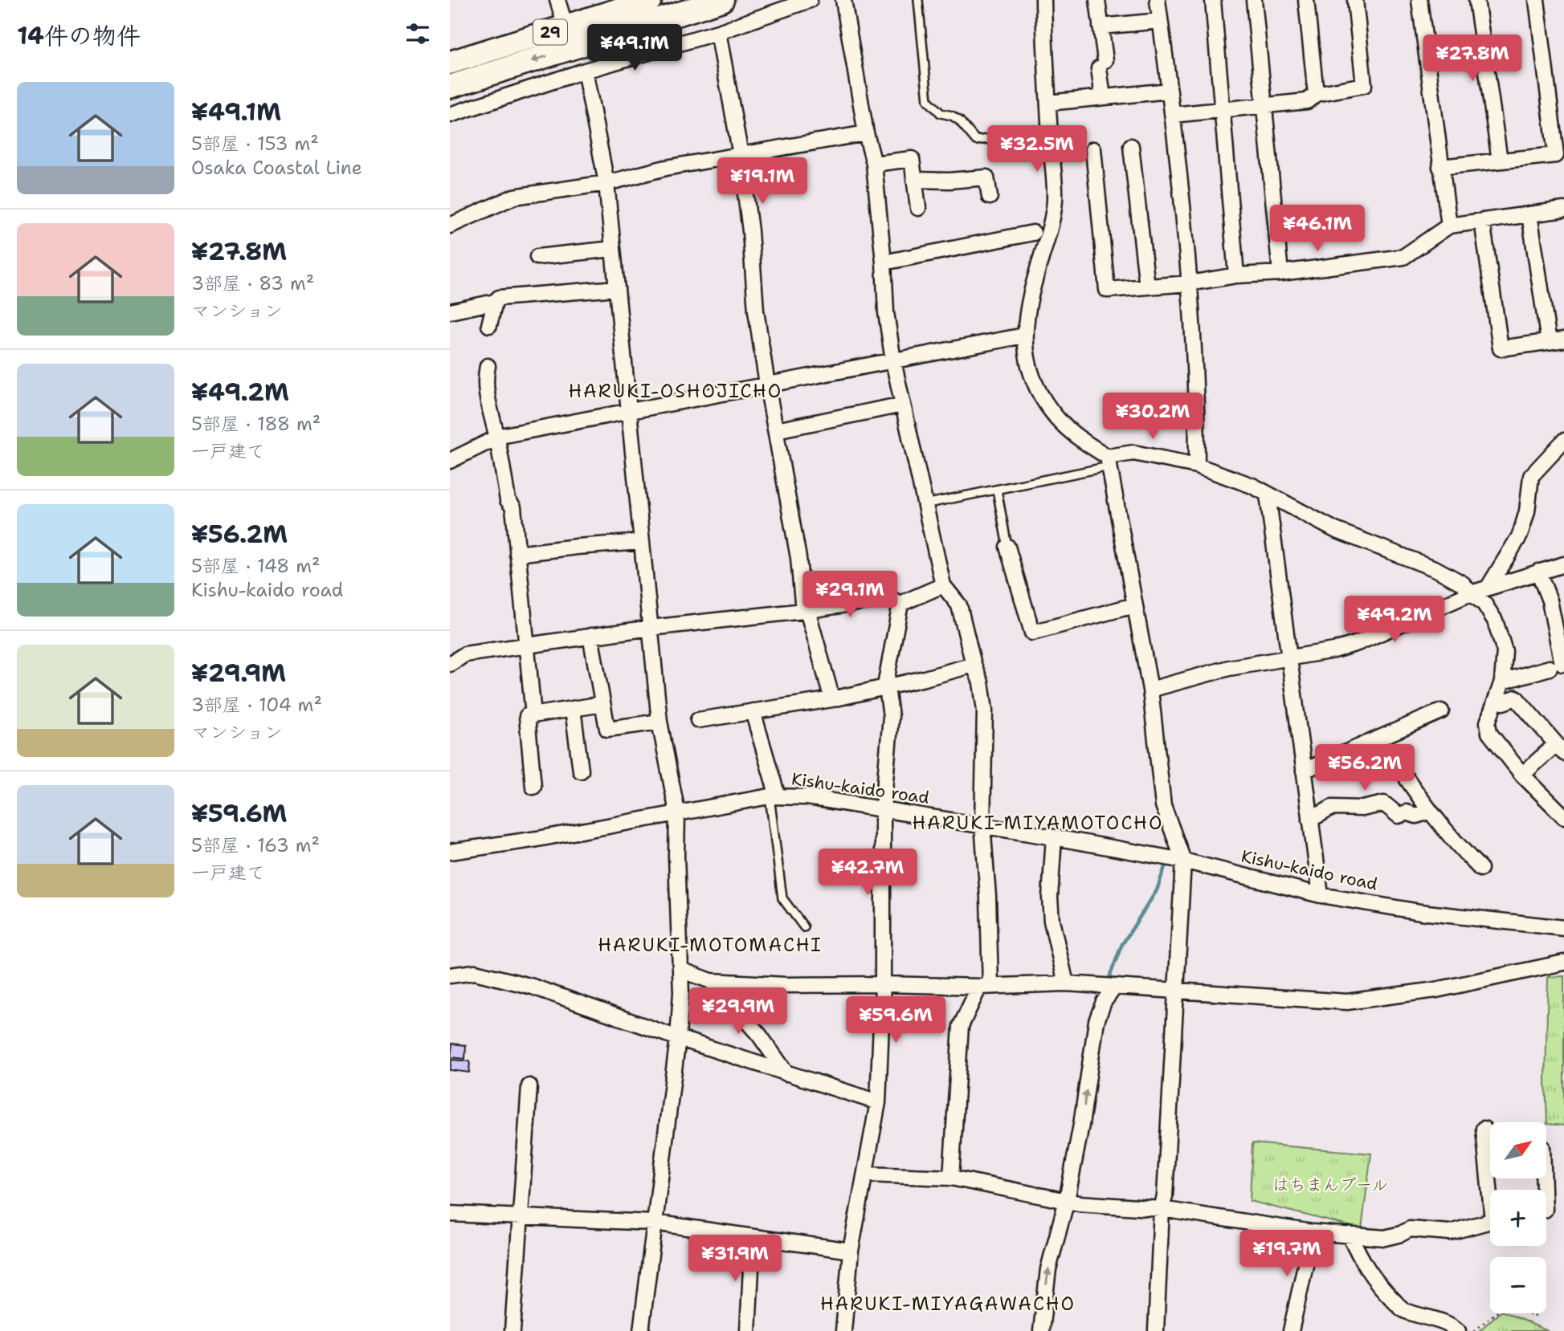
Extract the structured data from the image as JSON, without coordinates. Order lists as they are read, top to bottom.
{
  "streets": {
    "main road": ["29"],
    "street": ["Kishu-kaido road"]
  },
  "districts": [
    "HARUKI-OSHOJICHO",
    "HARUKI-MIYAMOTOCHO",
    "HARUKI-MOTOMACHI",
    "HARUKI-MIYAGAWACHO"
  ],
  "parks": ["はちまんプール"],
  "north": "top right",
  "page": {
    "heading": "14件の物件",
    "price": [
      "¥49.1M",
      "¥27.8M",
      "¥32.5M",
      "¥19.1M",
      "¥46.1M",
      "¥30.2M",
      "¥29.1M",
      "¥49.2M",
      "¥56.2M",
      "¥42.7M",
      "¥29.9M",
      "¥59.6M",
      "¥19.7M",
      "¥31.9M"
    ],
    "list": [
      {
        "name": "¥49.1M",
        "note": "5部屋 · 153 m² · Osaka Coastal Line"
      },
      {
        "name": "¥27.8M",
        "note": "3部屋 · 83 m² · マンション"
      },
      {
        "name": "¥49.2M",
        "note": "5部屋 · 188 m² · 一戸建て"
      },
      {
        "name": "¥56.2M",
        "note": "5部屋 · 148 m² · Kishu-kaido road"
      },
      {
        "name": "¥29.9M",
        "note": "3部屋 · 104 m² · マンション"
      },
      {
        "name": "¥59.6M",
        "note": "5部屋 · 163 m² · 一戸建て"
      }
    ],
    "map_buttons": ["+", "−"]
  }
}
